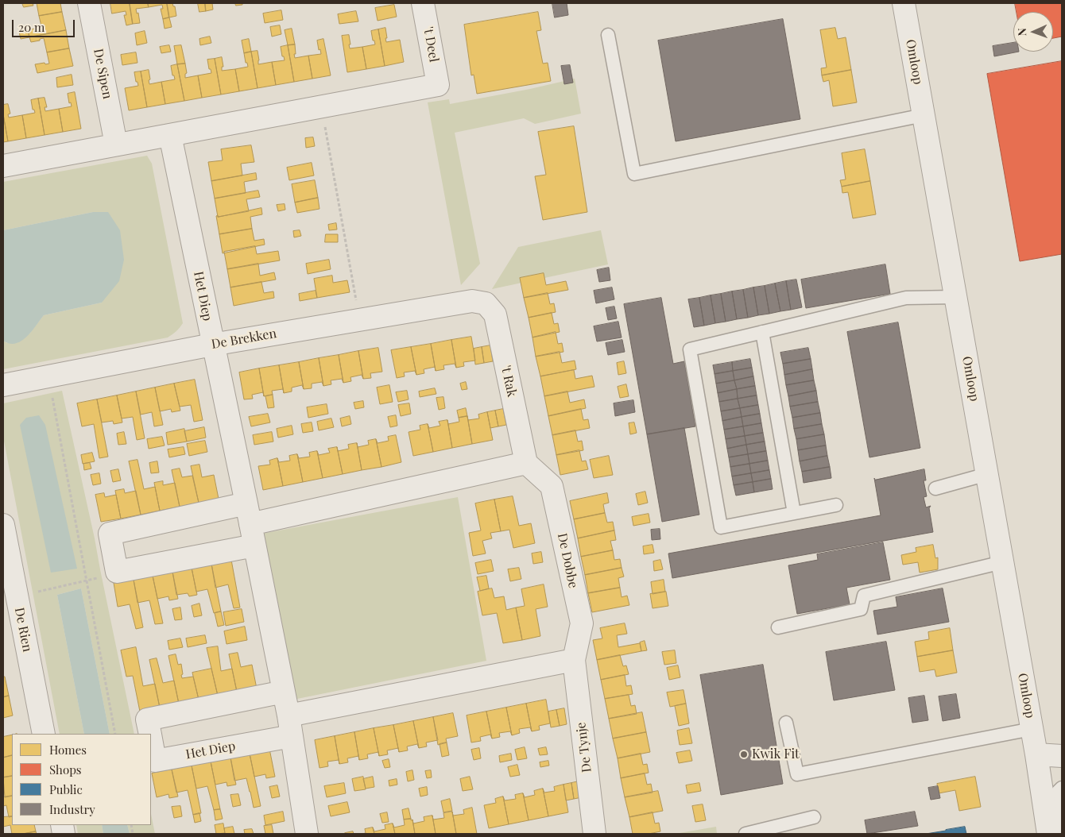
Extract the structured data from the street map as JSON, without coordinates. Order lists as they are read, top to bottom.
{
  "streets": {
    "street": [
      "'t Deel",
      "Omloop",
      "De Sipen",
      "Het Diep",
      "De Brekken",
      "'t Rak",
      "De Dobbe",
      "De Rien",
      "De Tynje"
    ]
  },
  "crossings": [
    ["Het Diep", "De Brekken"],
    ["De Brekken", "'t Rak"],
    ["'t Rak", "De Dobbe"],
    ["De Dobbe", "De Tynje"]
  ],
  "places": ["Kwik Fit"],
  "legend": [
    "Homes",
    "Shops",
    "Public",
    "Industry"
  ],
  "scale_bar": "20 m",
  "north": "left"
}
